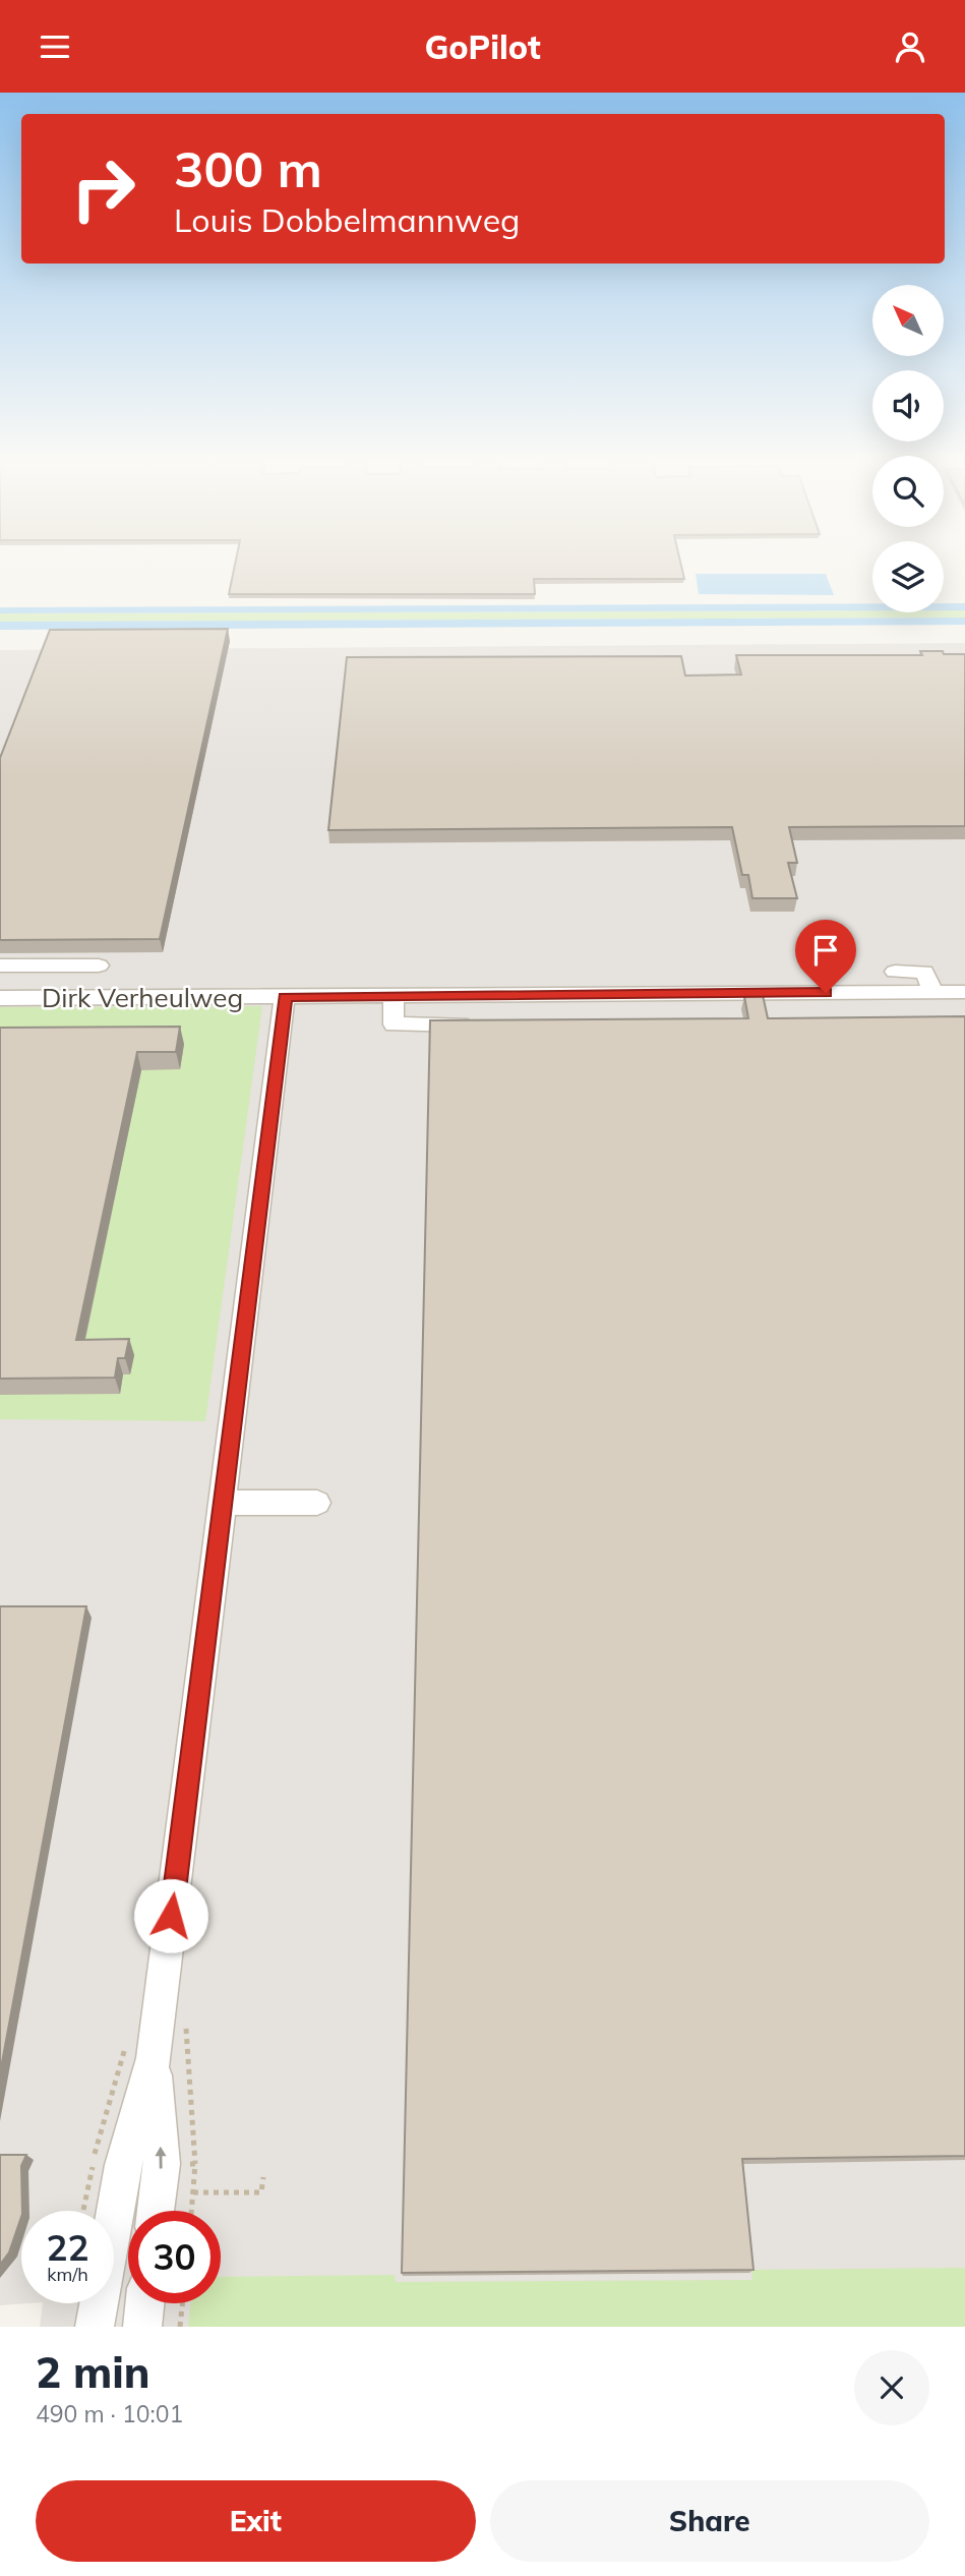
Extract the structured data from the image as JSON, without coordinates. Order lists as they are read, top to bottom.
{
  "streets": {
    "street": ["Dirk Verheulweg"]
  },
  "north": "top left",
  "page": {
    "header": "GoPilot",
    "turn": ["300 m", "Louis Dobbelmannweg"],
    "speed": "22 km/h",
    "limit": "30",
    "heading": ["2 min", "490 m · 10:01"],
    "buttons": ["Exit", "Share"]
  }
}
